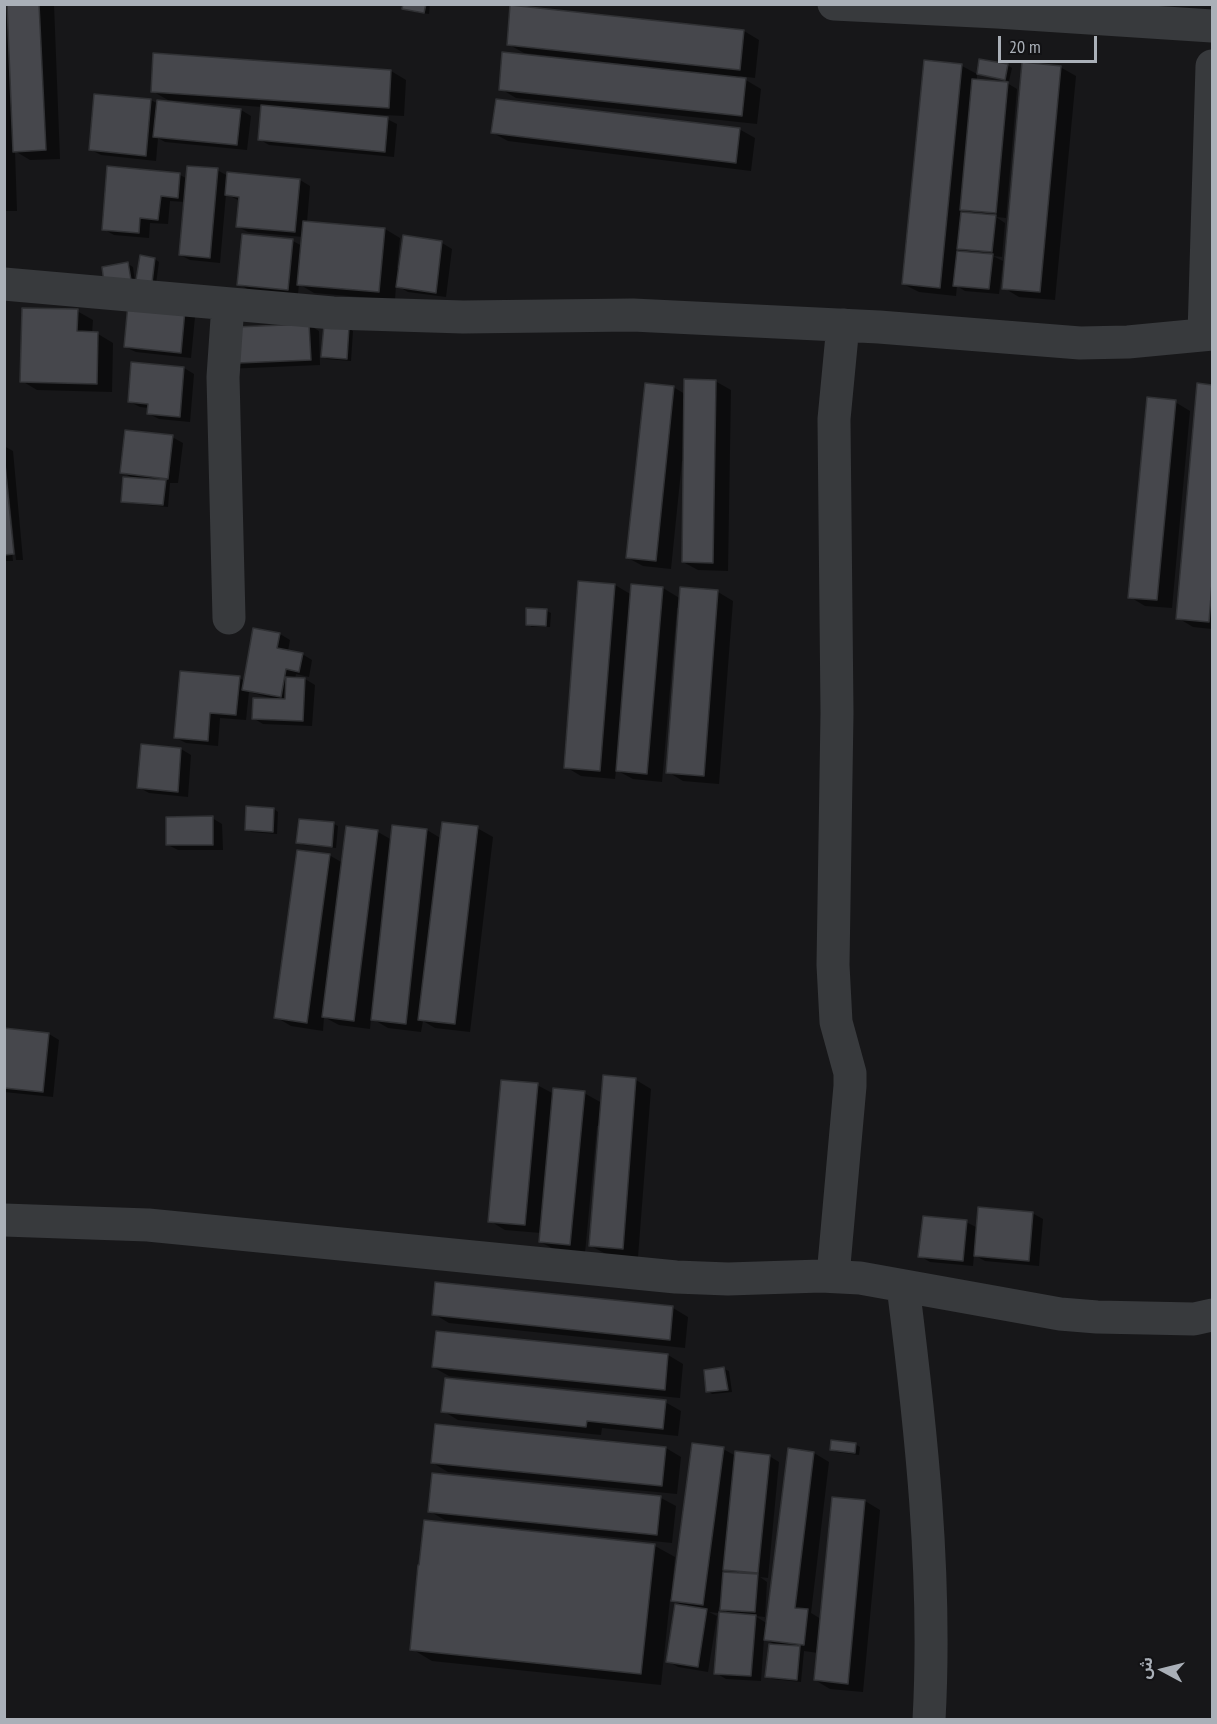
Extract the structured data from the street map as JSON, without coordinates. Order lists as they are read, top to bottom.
{
  "scale_bar": "20 m",
  "north": "left"
}
